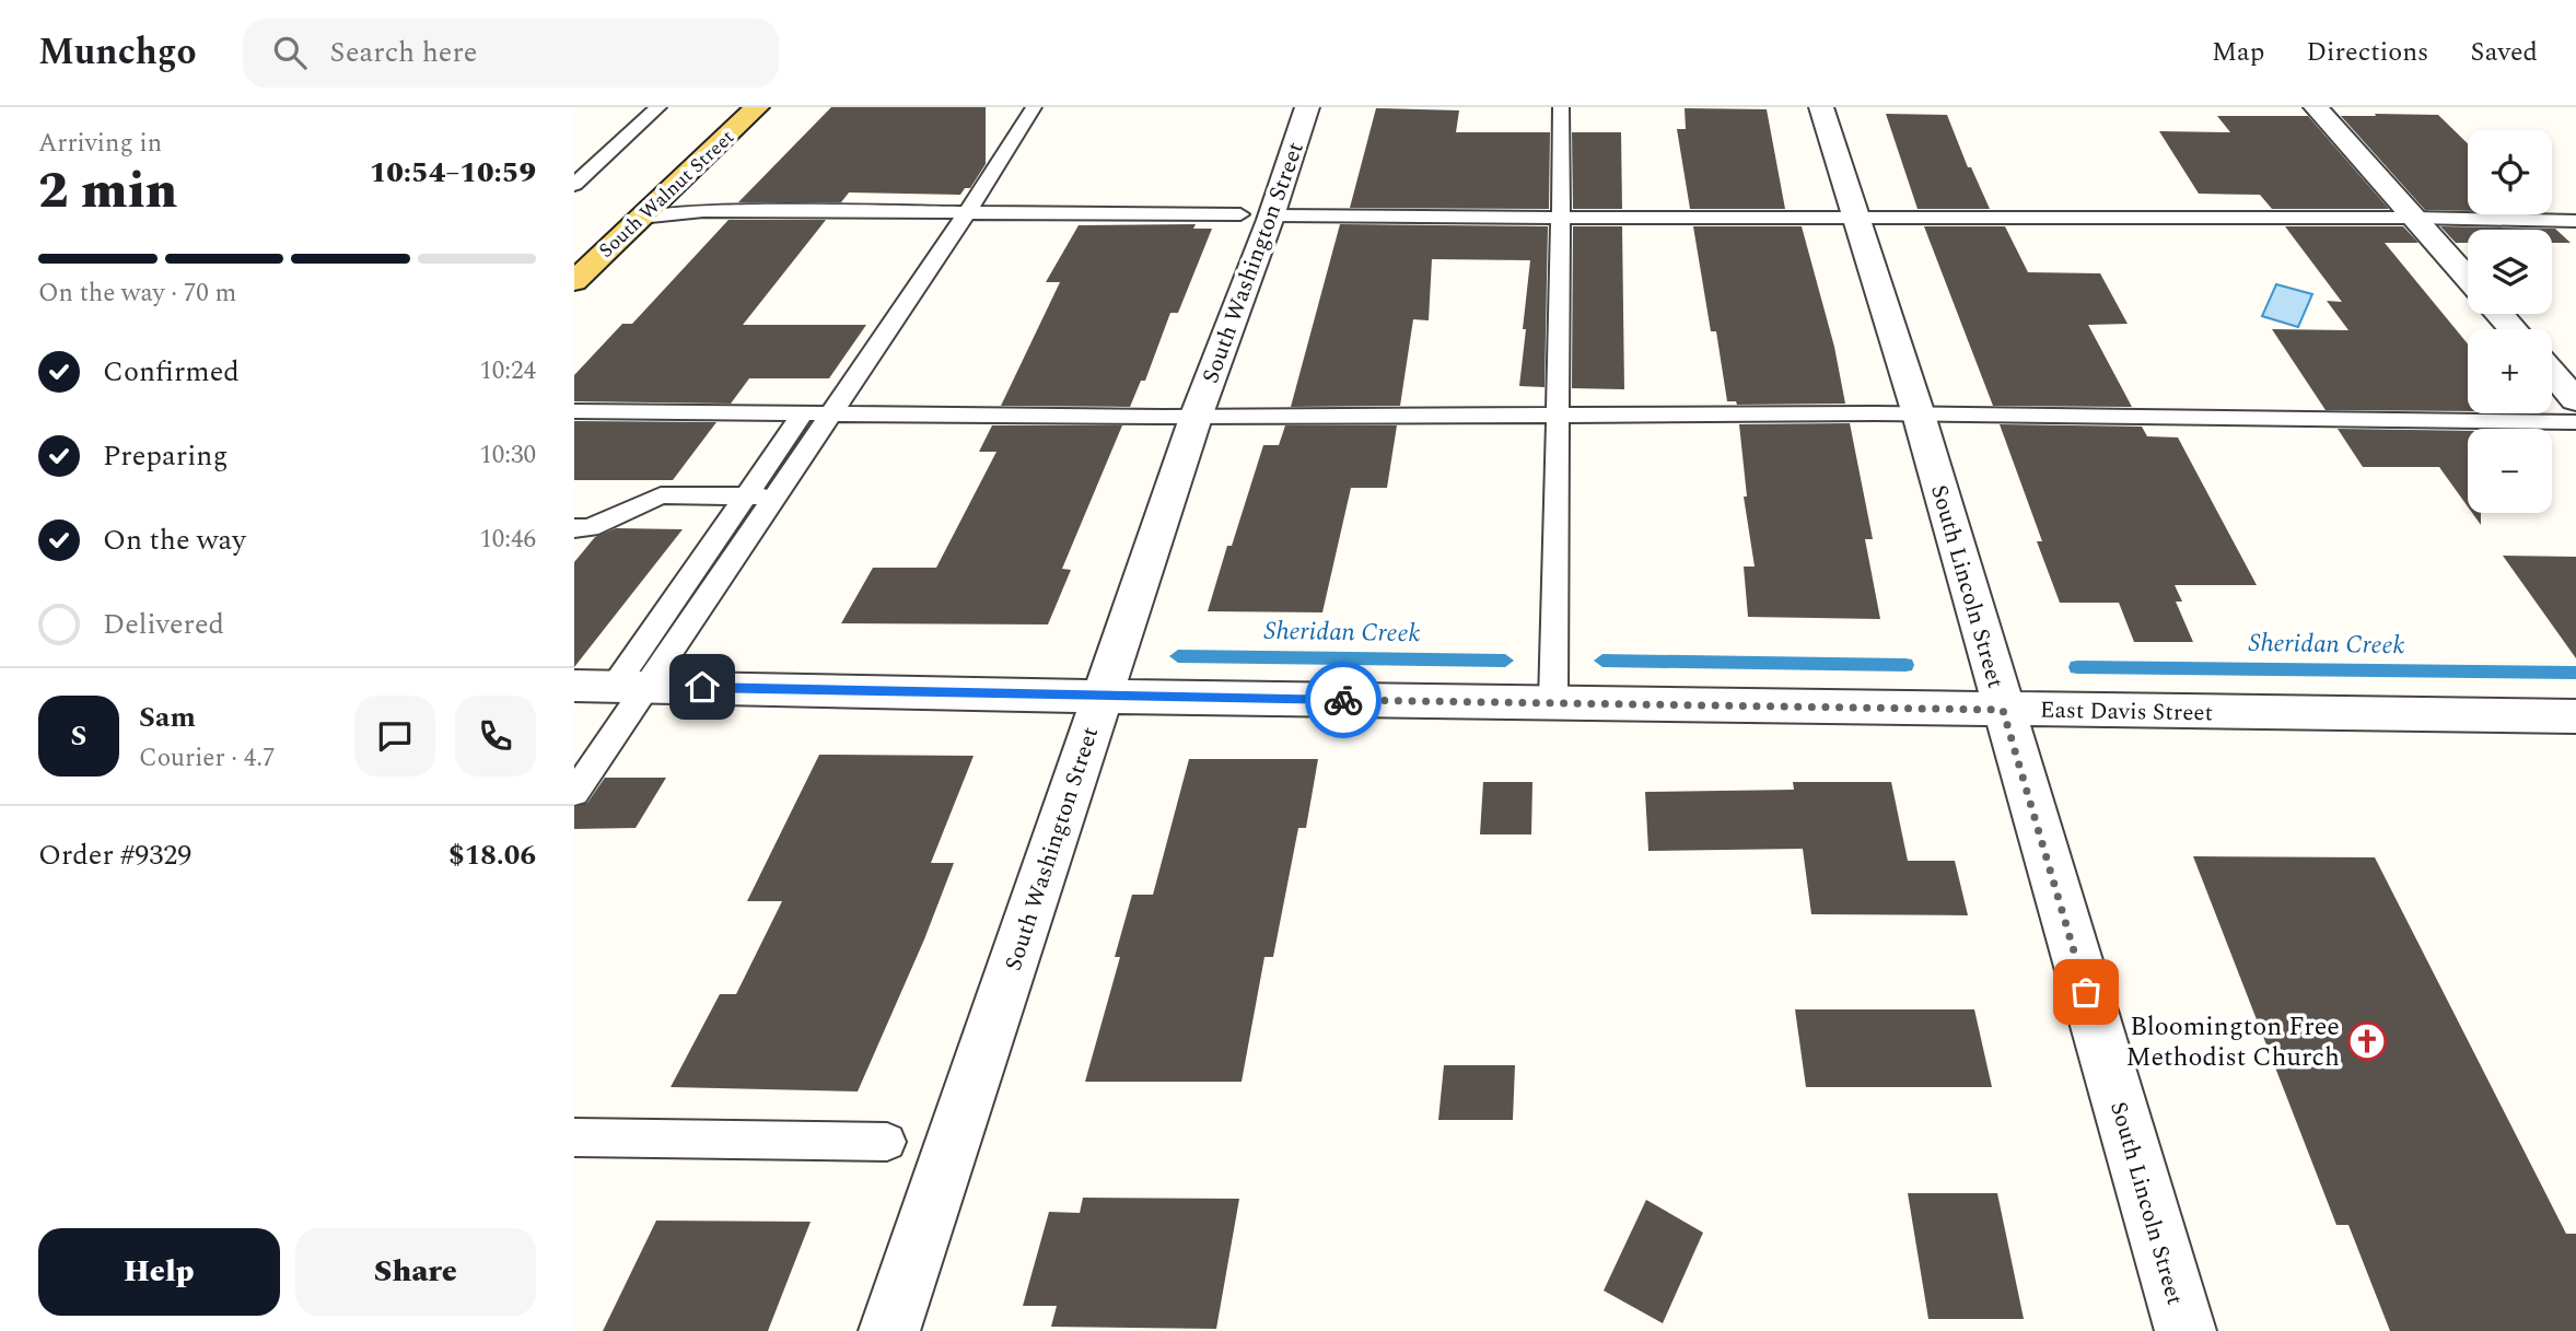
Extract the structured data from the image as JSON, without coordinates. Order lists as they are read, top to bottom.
{
  "streets": {
    "main road": ["South Walnut Street"],
    "street": ["South Washington Street", "South Lincoln Street", "East Davis Street"]
  },
  "crossings": [
    ["South Washington Street", "East Davis Street"],
    ["South Lincoln Street", "East Davis Street"]
  ],
  "water": ["Sheridan Creek"],
  "places": {
    "church": ["Bloomington Free Methodist Church"]
  },
  "page": {
    "header": "Munchgo",
    "search": "Search here",
    "nav": ["Map", "Directions", "Saved"],
    "heading": ["2 min", "Arriving in", "10:54–10:59"],
    "panel": [
      "Sam",
      "Courier · 4.7",
      "Order #9329",
      "$18.06"
    ],
    "map_buttons": ["+", "−"],
    "bar": "On the way · 70 m",
    "list": [
      ["Confirmed", "10:24"],
      ["Preparing", "10:30"],
      ["On the way", "10:46"],
      "Delivered"
    ],
    "round": "S",
    "buttons": ["Help", "Share"]
  }
}
